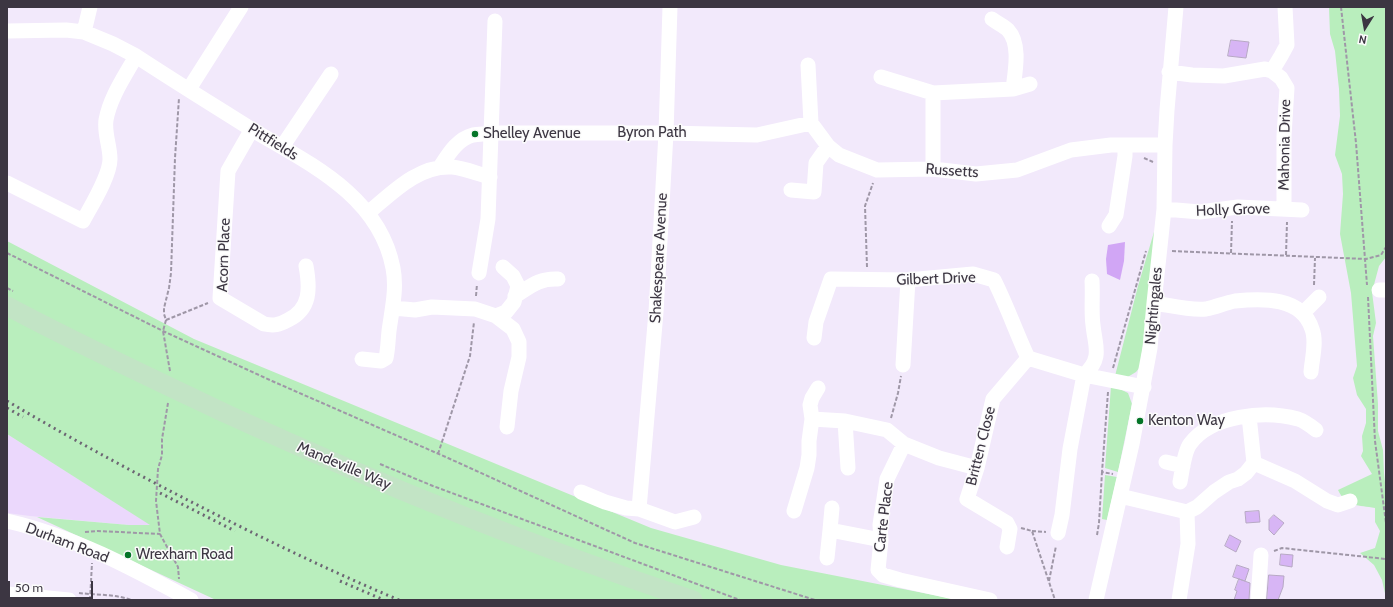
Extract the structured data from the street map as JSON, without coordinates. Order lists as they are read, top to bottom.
{
  "streets": {
    "main road": ["Mandeville Way"],
    "street": [
      "Byron Path",
      "Pittfields",
      "Mahonia Drive",
      "Russetts",
      "Holly Grove",
      "Acorn Place",
      "Shakespeare Avenue",
      "Gilbert Drive",
      "Nightingales",
      "Britten Close",
      "Carte Place",
      "Durham Road"
    ]
  },
  "crossings": [
    ["Byron Path", "Russetts"],
    ["Byron Path", "Shakespeare Avenue"],
    ["Pittfields", "Acorn Place"],
    ["Mahonia Drive", "Holly Grove"],
    ["Russetts", "Nightingales"],
    ["Holly Grove", "Nightingales"],
    ["Gilbert Drive", "Britten Close"]
  ],
  "places": ["Shelley Avenue", "Kenton Way", "Wrexham Road"],
  "scale_bar": "50 m",
  "north": "bottom"
}
